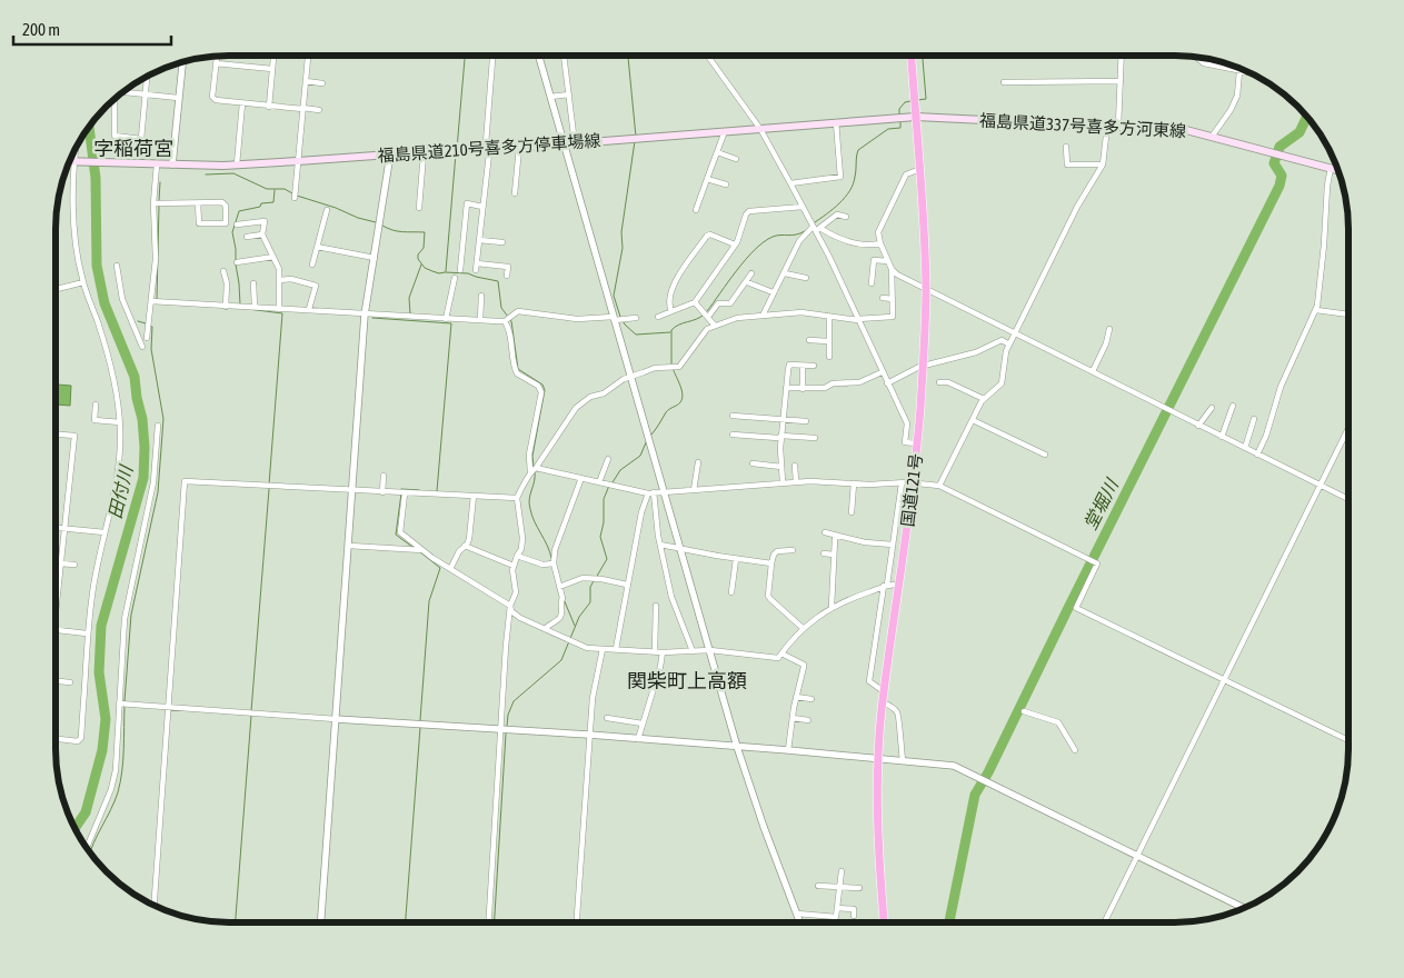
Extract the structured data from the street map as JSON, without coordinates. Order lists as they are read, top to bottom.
{
  "streets": {
    "highway": ["国道121号"],
    "main road": ["福島県道337号喜多方河東線", "福島県道210号喜多方停車場線"]
  },
  "crossings": [
    ["福島県道337号喜多方河東線", "福島県道210号喜多方停車場線"],
    ["福島県道337号喜多方河東線", "国道121号"],
    ["福島県道210号喜多方停車場線", "国道121号"]
  ],
  "districts": ["字稲荷宮", "関柴町上高額"],
  "water": ["田付川", "堂堀川"],
  "scale_bar": "200 m"
}
